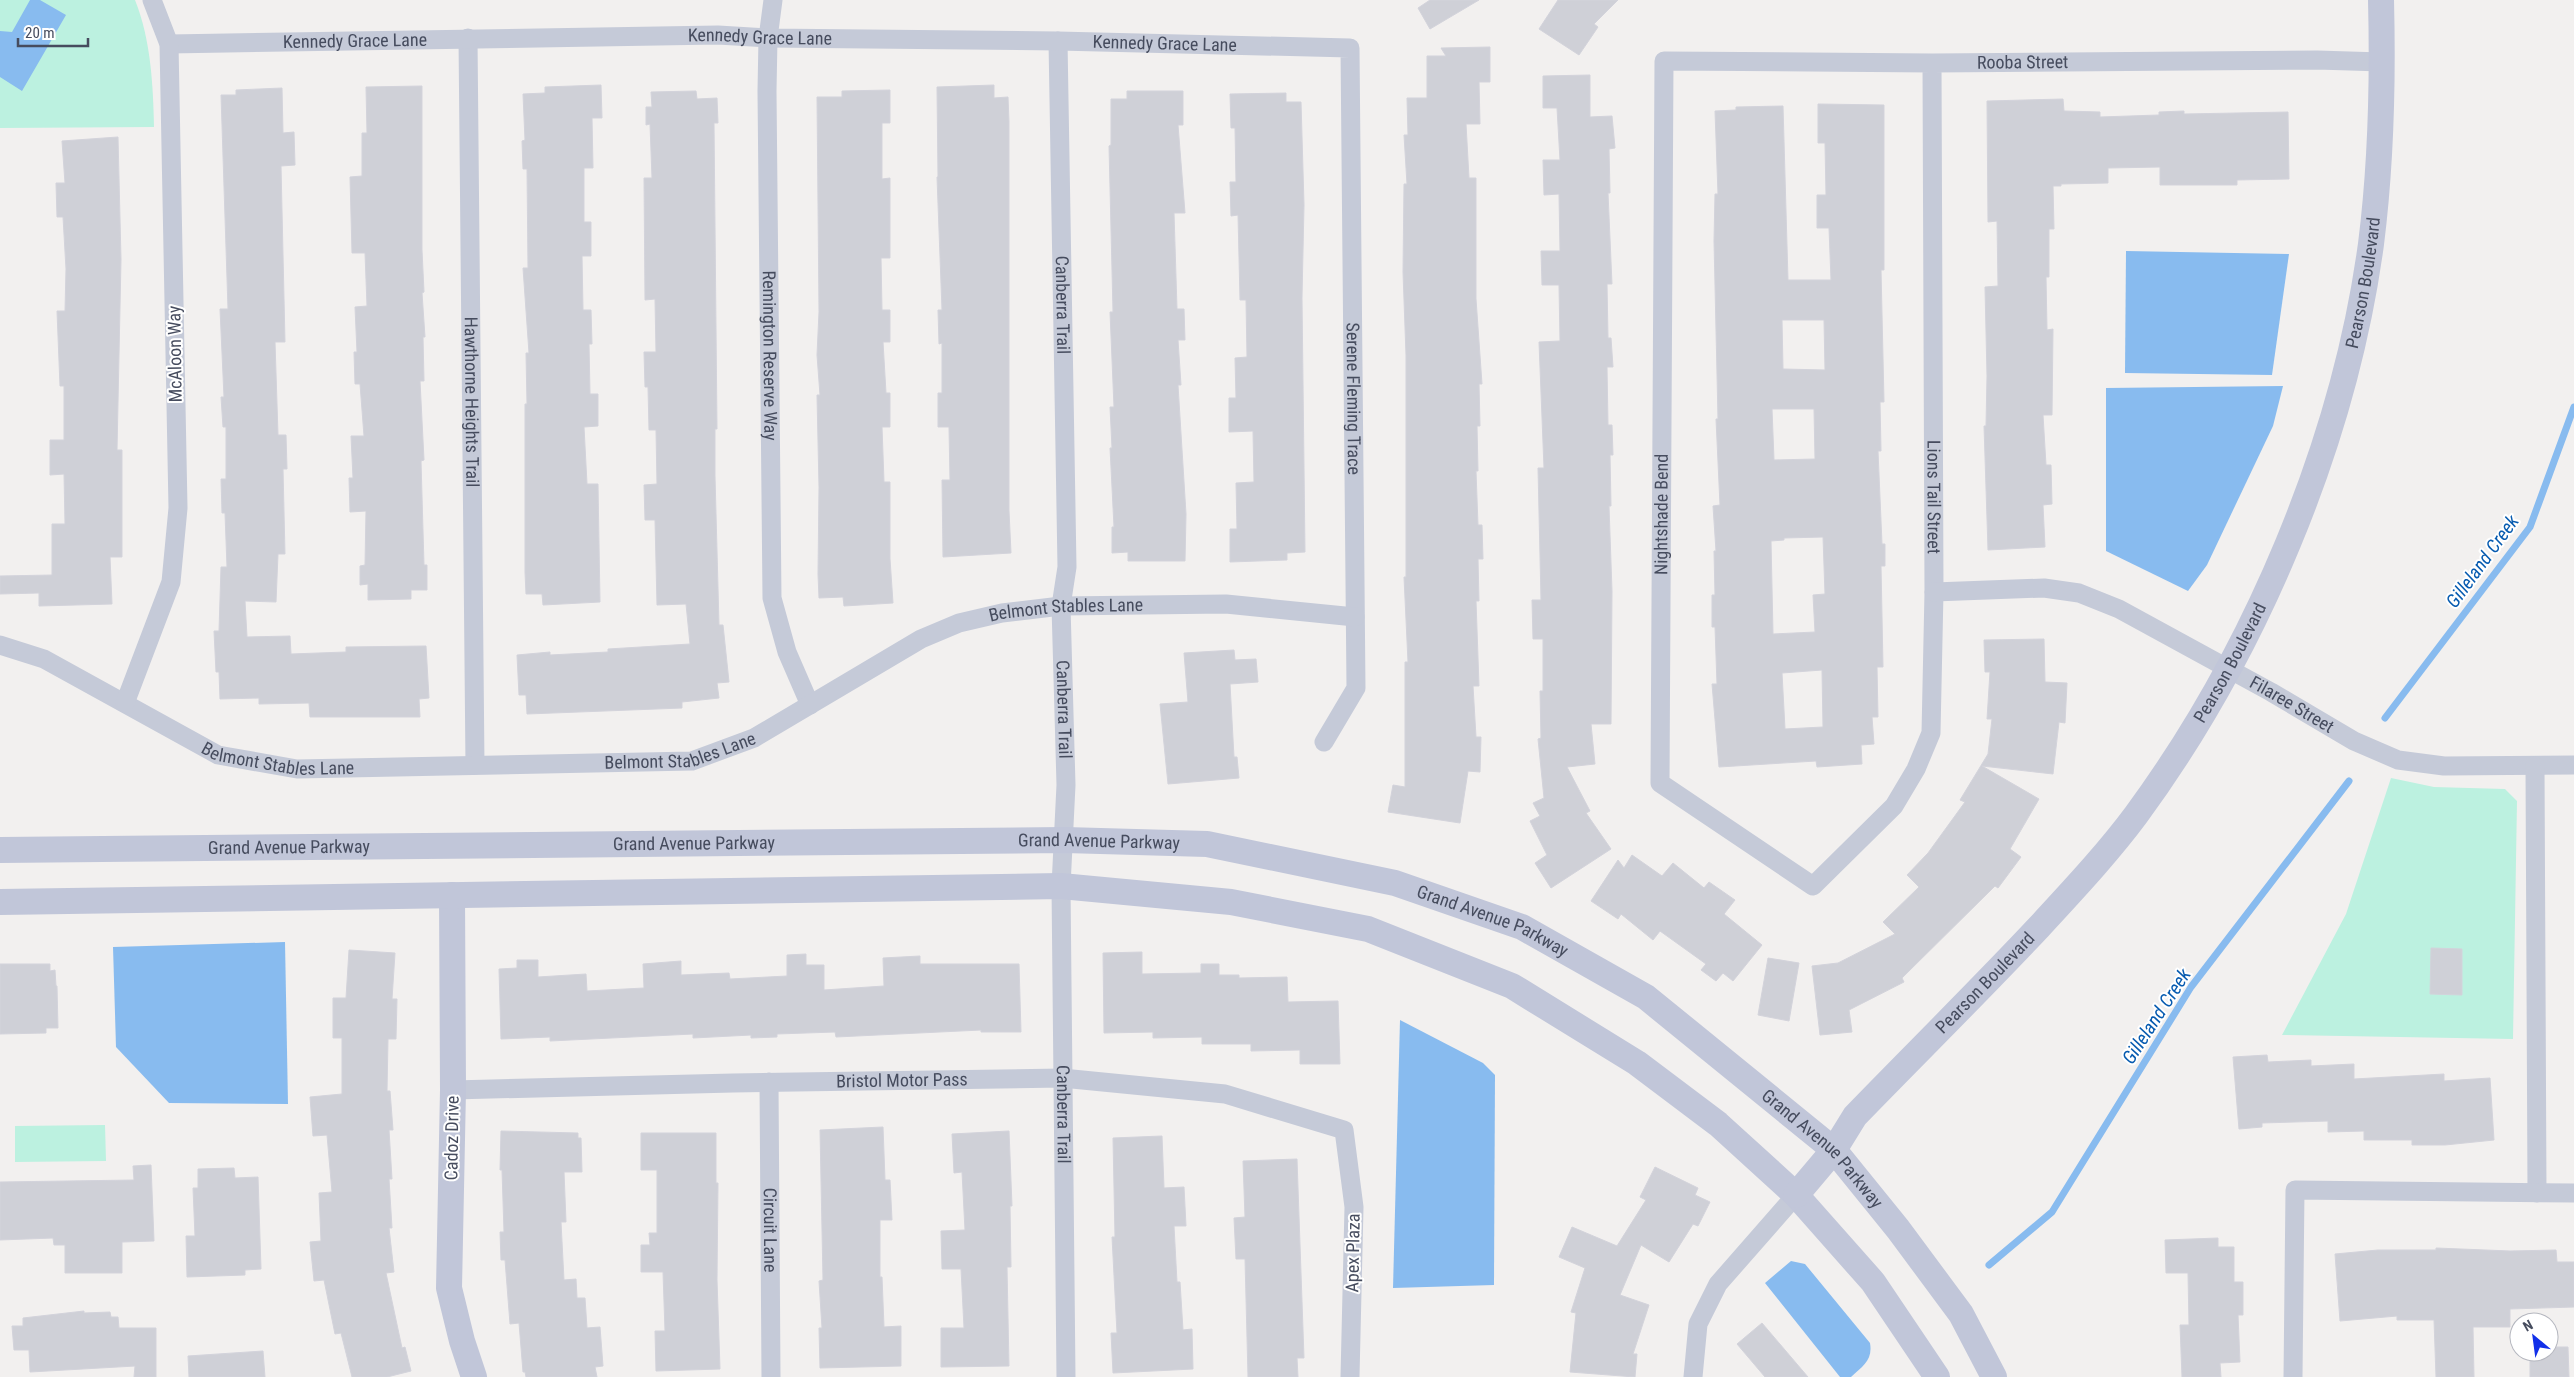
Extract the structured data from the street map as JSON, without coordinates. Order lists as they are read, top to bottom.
{
  "streets": {
    "street": [
      "Kennedy Grace Lane",
      "Rooba Street",
      "Pearson Boulevard",
      "Canberra Trail",
      "McAloon Way",
      "Remington Reserve Way",
      "Serene Fleming Trace",
      "Hawthorne Heights Trail",
      "Lions Tail Street",
      "Nightshade Bend",
      "Belmont Stables Lane",
      "Filaree Street",
      "Grand Avenue Parkway",
      "Bristol Motor Pass",
      "Cadoz Drive",
      "Circuit Lane",
      "Apex Plaza"
    ]
  },
  "crossings": [
    ["Kennedy Grace Lane", "Canberra Trail"],
    ["Kennedy Grace Lane", "McAloon Way"],
    ["Kennedy Grace Lane", "Remington Reserve Way"],
    ["Kennedy Grace Lane", "Serene Fleming Trace"],
    ["Kennedy Grace Lane", "Hawthorne Heights Trail"],
    ["Rooba Street", "Pearson Boulevard"],
    ["Rooba Street", "Lions Tail Street"],
    ["Rooba Street", "Nightshade Bend"],
    ["Pearson Boulevard", "Filaree Street"],
    ["Pearson Boulevard", "Grand Avenue Parkway"],
    ["Canberra Trail", "Belmont Stables Lane"],
    ["Canberra Trail", "Grand Avenue Parkway"],
    ["Canberra Trail", "Bristol Motor Pass"],
    ["McAloon Way", "Belmont Stables Lane"],
    ["Remington Reserve Way", "Belmont Stables Lane"],
    ["Serene Fleming Trace", "Belmont Stables Lane"],
    ["Hawthorne Heights Trail", "Belmont Stables Lane"],
    ["Lions Tail Street", "Nightshade Bend"],
    ["Lions Tail Street", "Filaree Street"],
    ["Bristol Motor Pass", "Cadoz Drive"],
    ["Bristol Motor Pass", "Circuit Lane"],
    ["Bristol Motor Pass", "Apex Plaza"]
  ],
  "water": ["Gilleland Creek"],
  "scale_bar": "20 m",
  "north": "top left"
}
